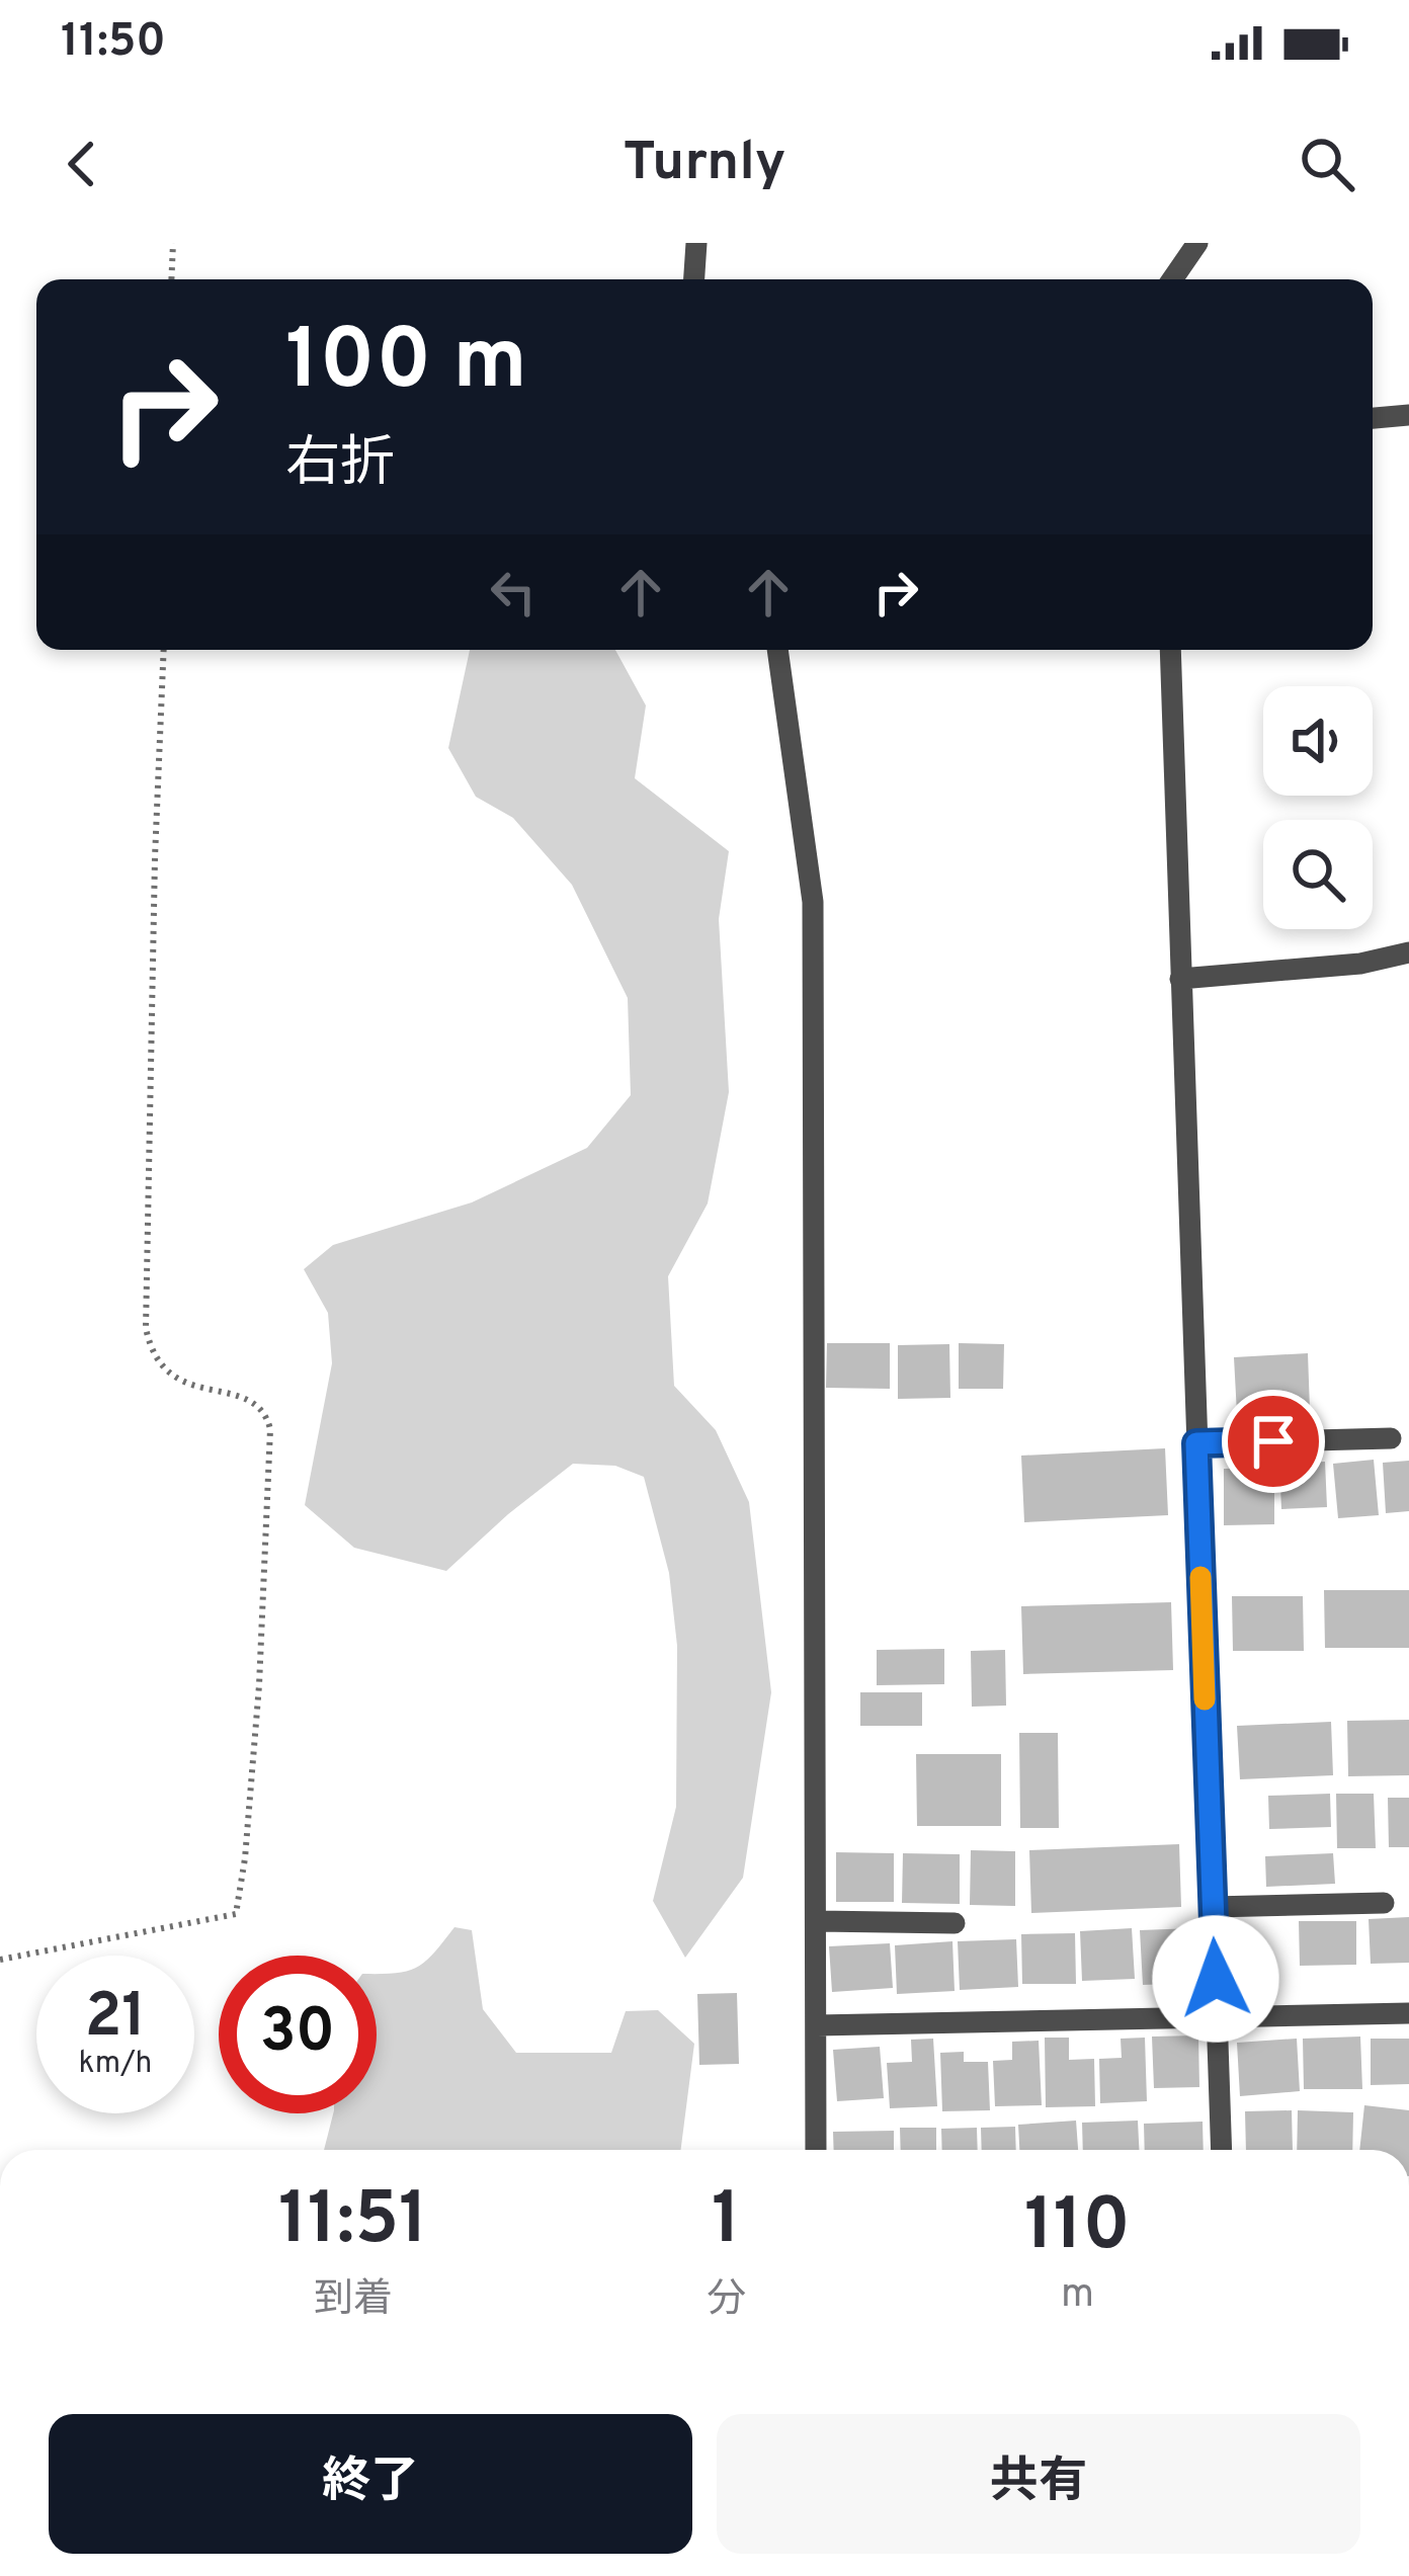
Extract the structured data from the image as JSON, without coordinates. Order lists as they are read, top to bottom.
{
  "page": {
    "status": "11:50",
    "header": "Turnly",
    "turn": ["100 m", "右折"],
    "speed": "21 km/h",
    "limit": "30",
    "eta": [
      "11:51",
      "到着",
      "1",
      "分",
      "110",
      "m"
    ],
    "buttons": ["終了", "共有"]
  }
}
